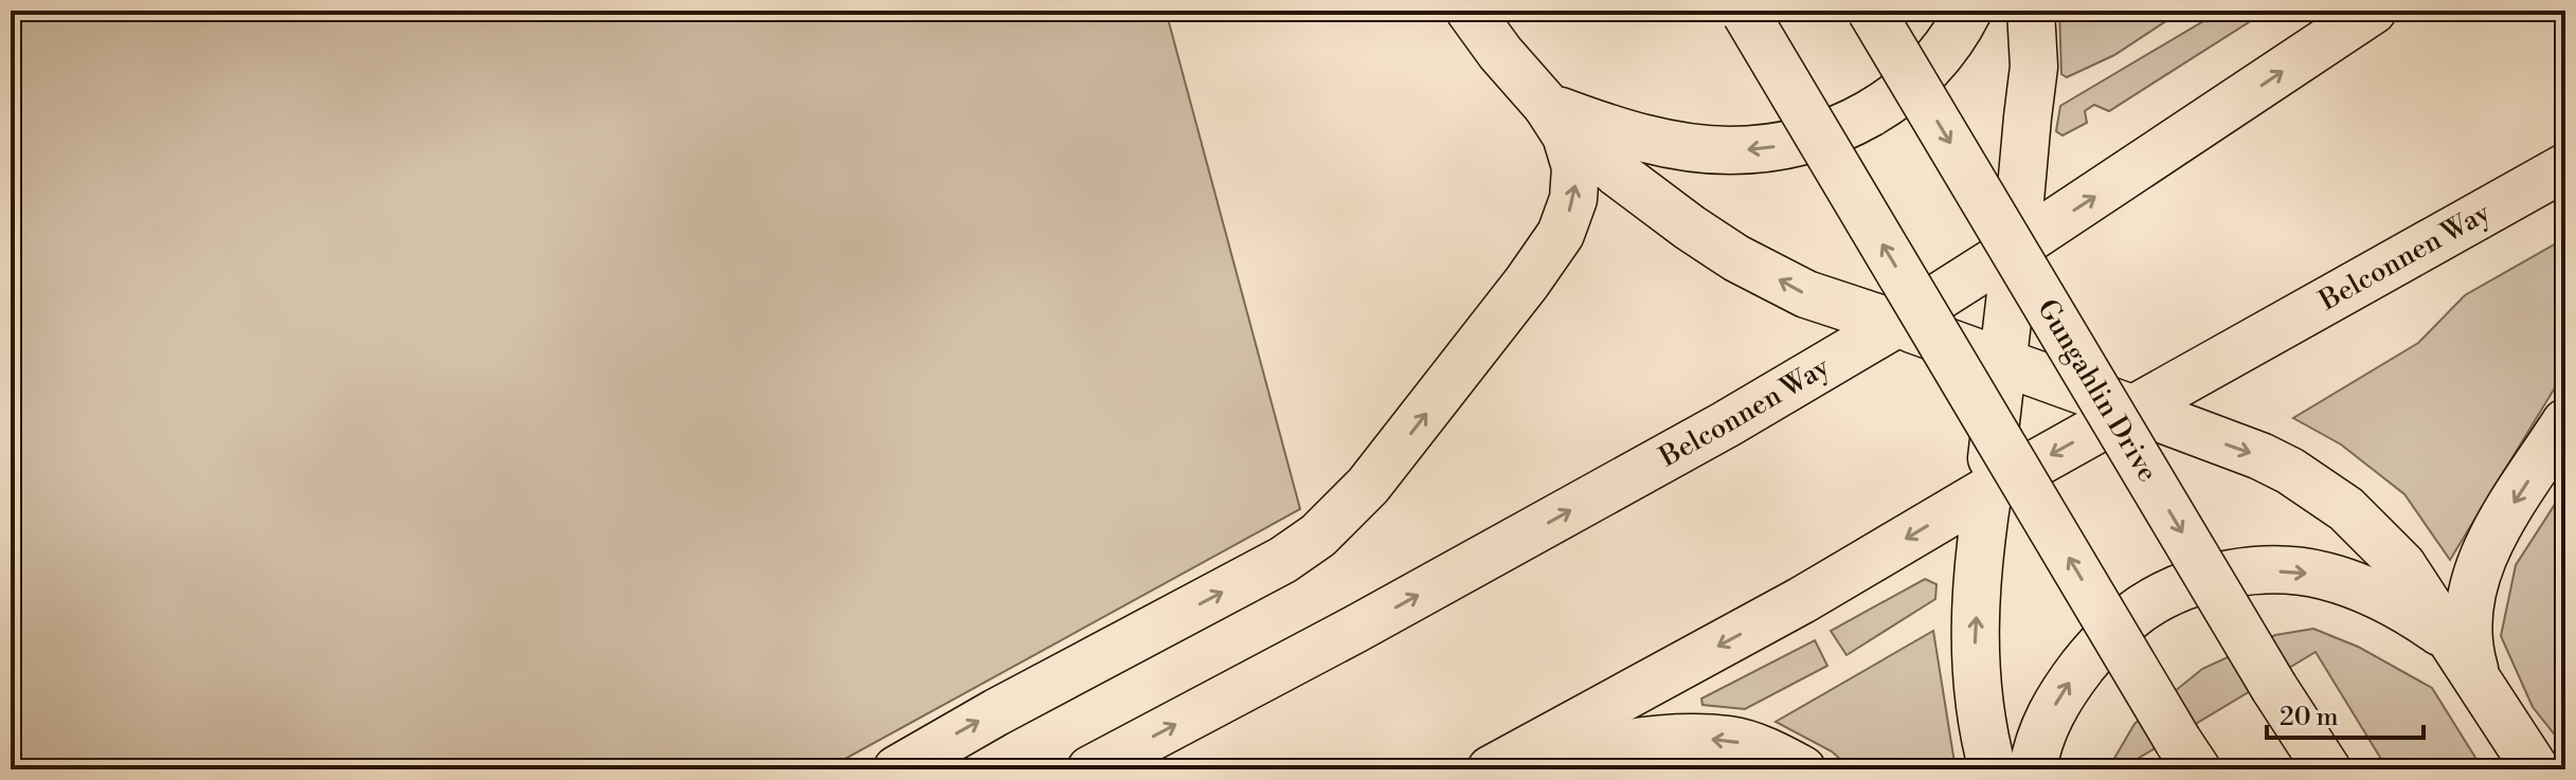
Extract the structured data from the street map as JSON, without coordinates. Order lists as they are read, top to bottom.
{
  "streets": {
    "main road": ["Belconnen Way", "Gungahlin Drive"]
  },
  "scale_bar": "20 m"
}
